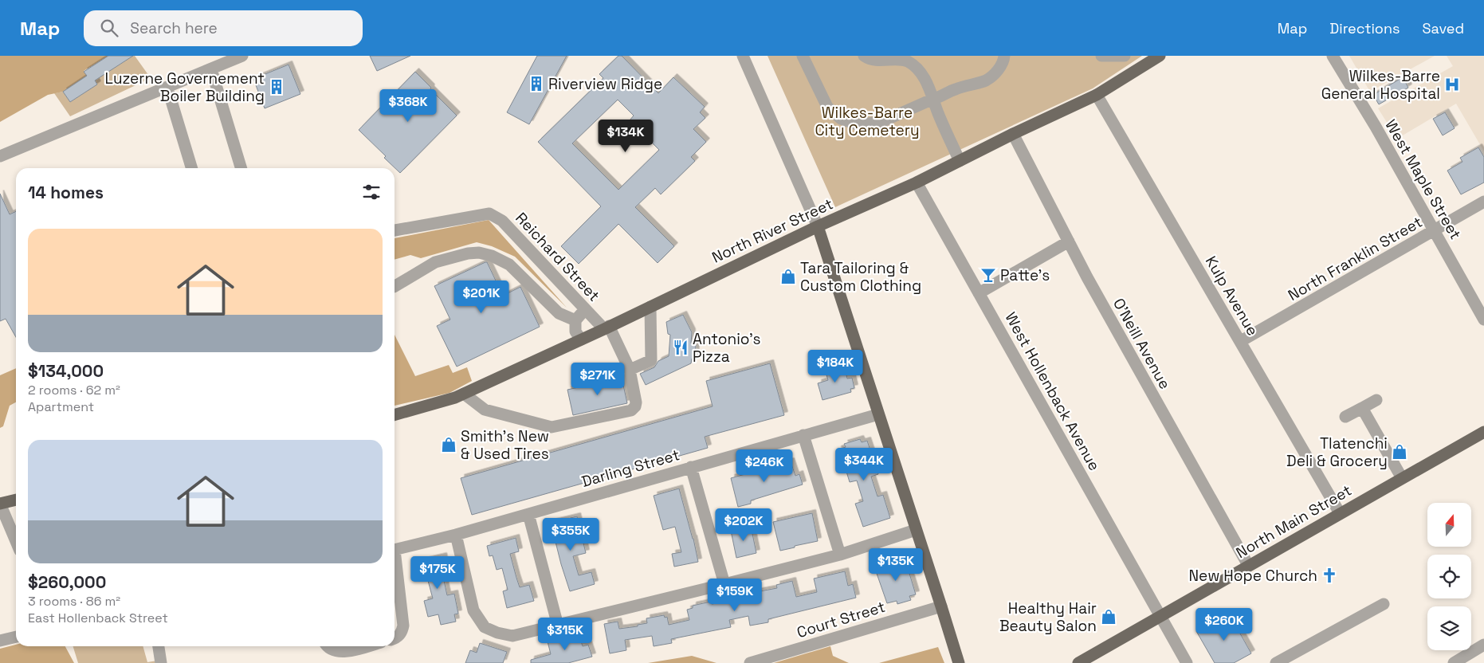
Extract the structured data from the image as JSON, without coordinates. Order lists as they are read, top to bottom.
{
  "streets": {
    "main road": ["North River Street", "North Main Street"],
    "street": [
      "West Maple Street",
      "Reichard Street",
      "North Franklin Street",
      "Kulp Avenue",
      "O'Neill Avenue",
      "West Hollenback Avenue",
      "Darling Street",
      "Court Street"
    ]
  },
  "crossings": [
    ["West Maple Street", "North Franklin Street"],
    ["North River Street", "Reichard Street"],
    ["North River Street", "Kulp Avenue"],
    ["North River Street", "O'Neill Avenue"],
    ["North River Street", "West Hollenback Avenue"],
    ["North Franklin Street", "Kulp Avenue"],
    ["Kulp Avenue", "North Main Street"],
    ["O'Neill Avenue", "North Main Street"],
    ["West Hollenback Avenue", "North Main Street"]
  ],
  "parks": ["Wilkes-Barre City Cemetery"],
  "places": {
    "building": ["Riverview Ridge", "Luzerne Governement Boiler Building"],
    "hospital": ["Wilkes-Barre General Hospital"],
    "bar": ["Patte's"],
    "shop": [
      "Tara Tailoring & Custom Clothing",
      "Smith’s New & Used Tires",
      "Tlatenchi Deli & Grocery",
      "Healthy Hair Beauty Salon"
    ],
    "restaurant": ["Antonio's Pizza"],
    "church": ["New Hope Church"]
  },
  "north": "top",
  "page": {
    "header": "Map",
    "search": "Search here",
    "nav": ["Map", "Directions", "Saved"],
    "price": [
      "$368K",
      "$134K",
      "$201K",
      "$184K",
      "$271K",
      "$344K",
      "$246K",
      "$202K",
      "$355K",
      "$135K",
      "$175K",
      "$159K",
      "$260K",
      "$315K"
    ],
    "heading": "14 homes",
    "list": [
      {
        "name": "$134,000",
        "note": "2 rooms · 62 m² · Apartment"
      },
      {
        "name": "$260,000",
        "note": "3 rooms · 86 m² · East Hollenback Street"
      }
    ]
  }
}
